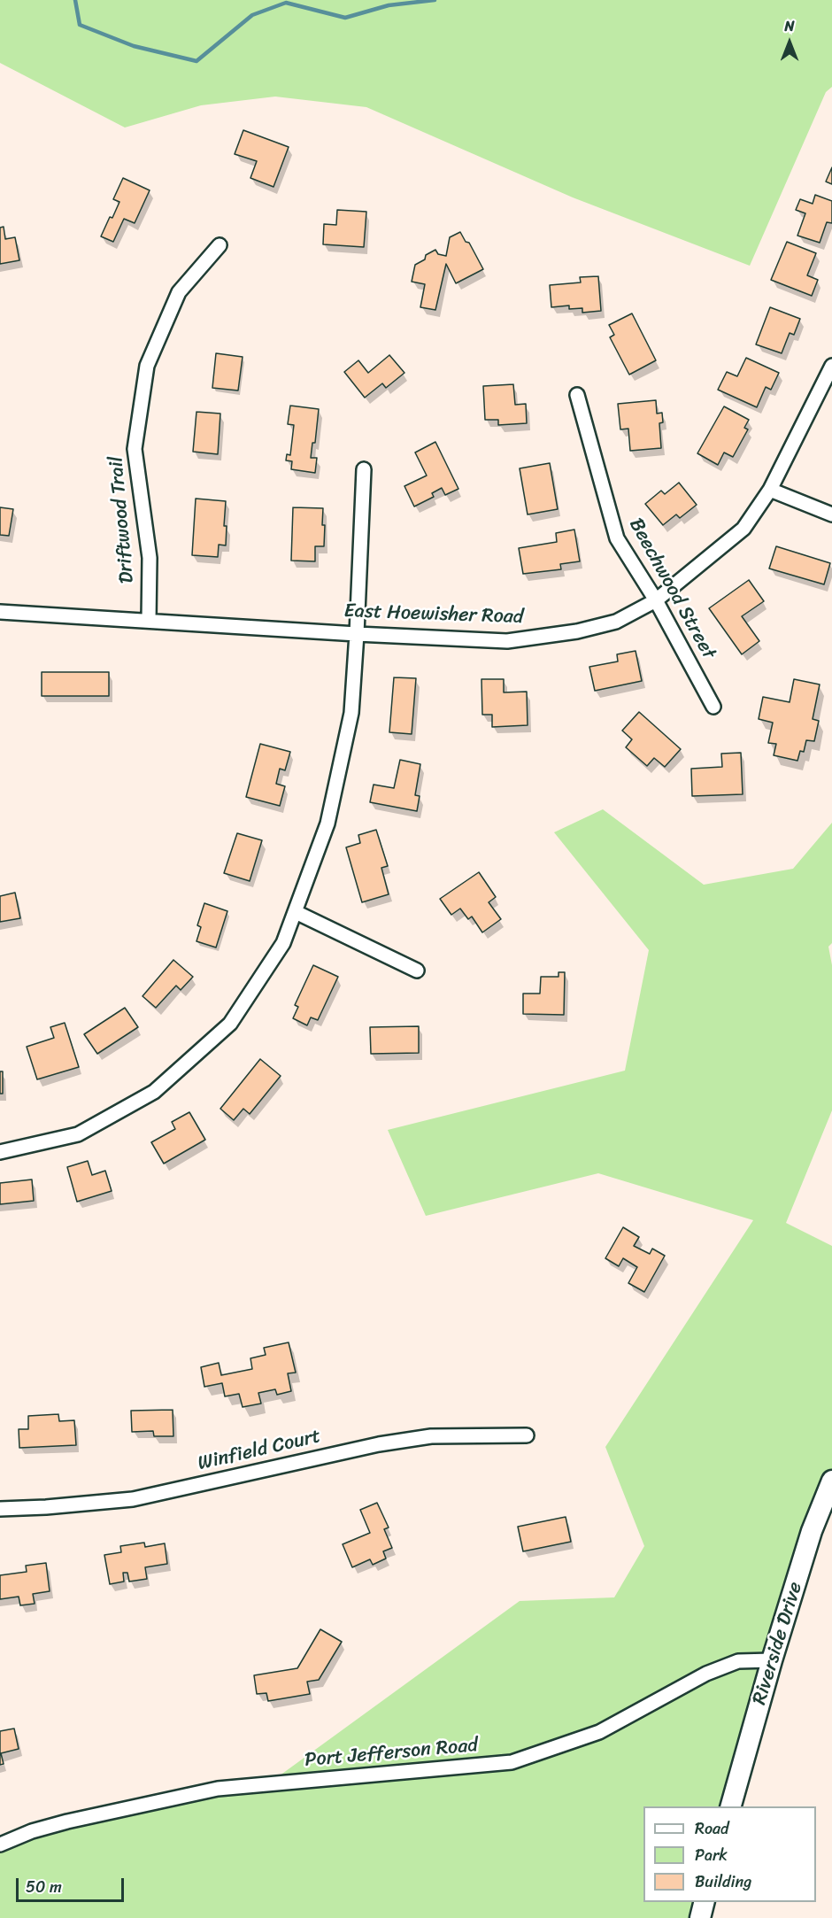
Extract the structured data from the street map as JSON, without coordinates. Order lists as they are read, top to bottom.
{
  "streets": {
    "main road": ["Riverside Drive"],
    "street": [
      "Driftwood Trail",
      "Beechwood Street",
      "East Hoewisher Road",
      "Winfield Court",
      "Port Jefferson Road"
    ]
  },
  "crossings": [
    ["Driftwood Trail", "East Hoewisher Road"],
    ["Beechwood Street", "East Hoewisher Road"],
    ["Riverside Drive", "Port Jefferson Road"]
  ],
  "legend": ["Road", "Park", "Building"],
  "scale_bar": "50 m",
  "north": "top"
}
